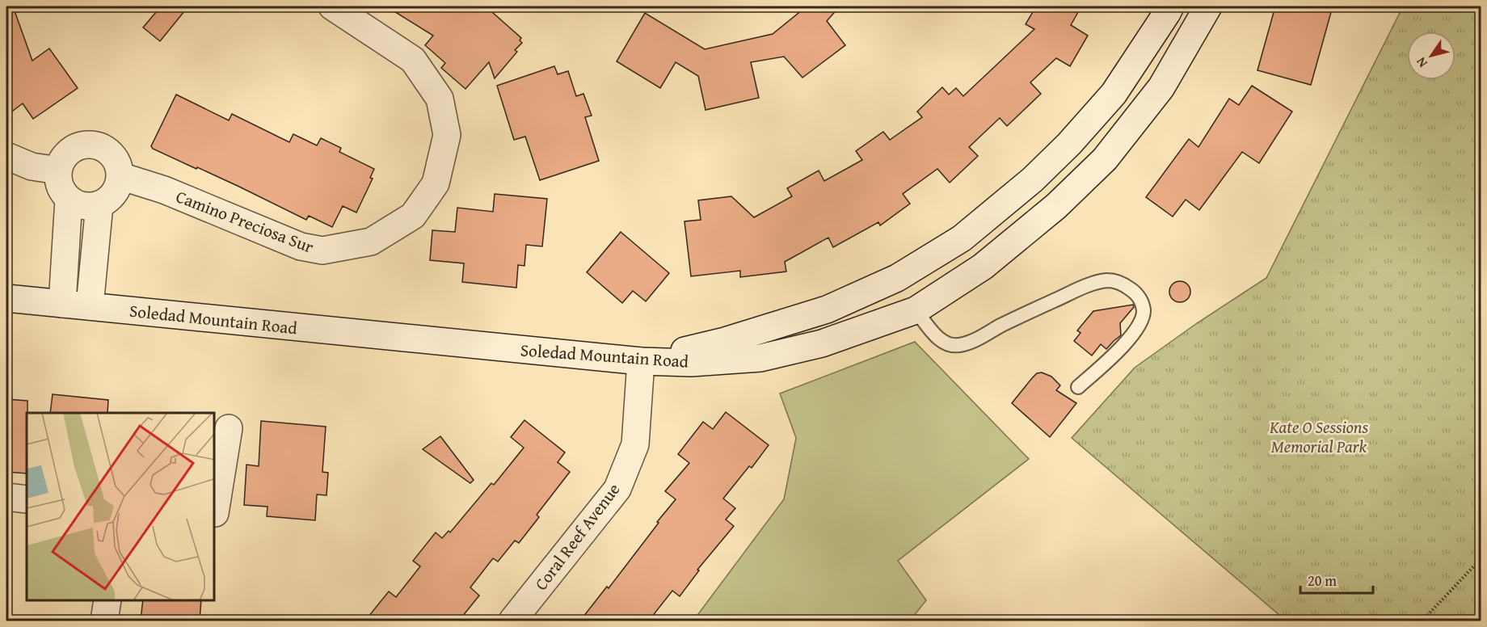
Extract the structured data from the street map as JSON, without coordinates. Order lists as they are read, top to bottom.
{
  "streets": {
    "main road": ["Camino Preciosa Sur", "Soledad Mountain Road", "Coral Reef Avenue"]
  },
  "crossings": [
    ["Soledad Mountain Road", "Coral Reef Avenue"]
  ],
  "parks": ["Kate O Sessions Memorial Park"],
  "scale_bar": "20 m",
  "north": "bottom left"
}
